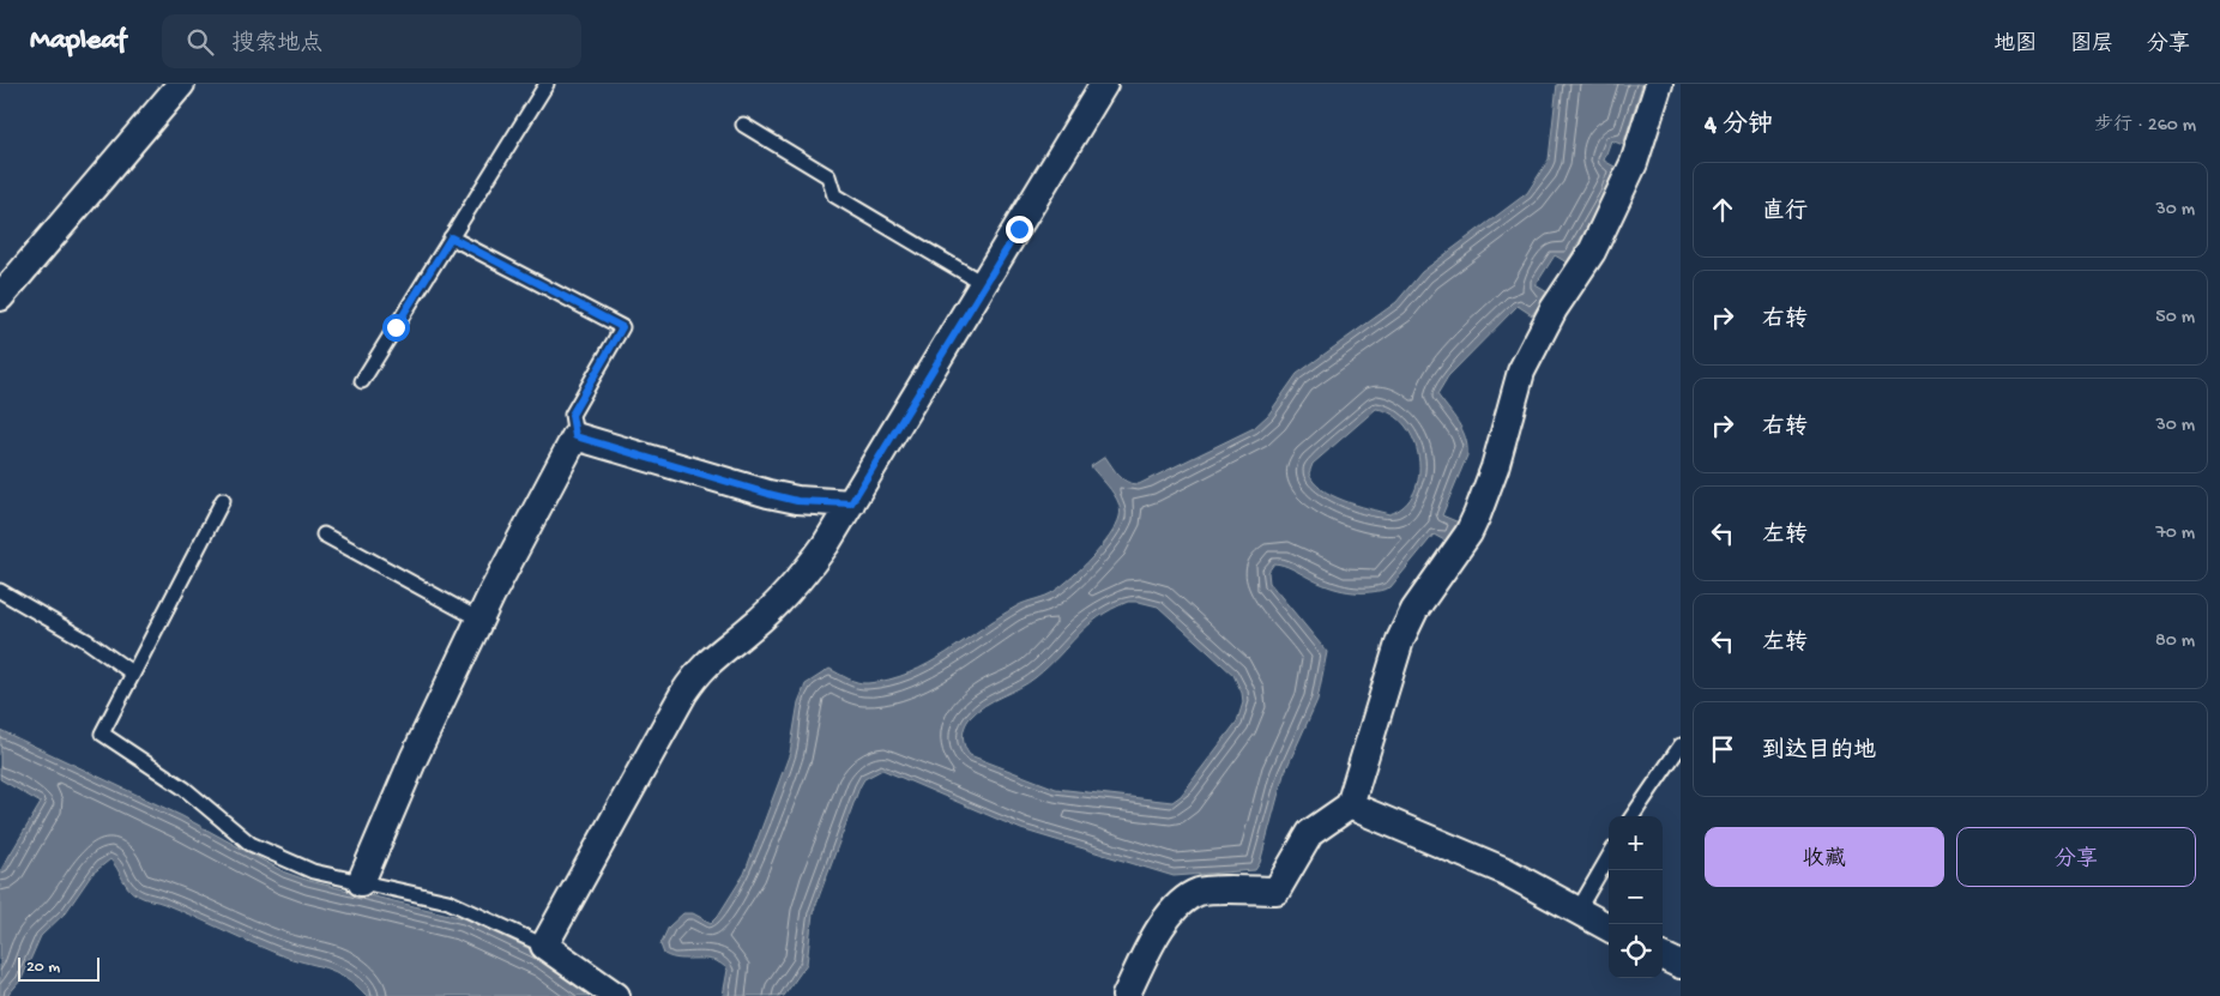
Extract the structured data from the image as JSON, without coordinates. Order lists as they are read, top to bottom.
{
  "scale_bar": "20 m",
  "page": {
    "header": "Mapleaf",
    "search": "搜索地点",
    "nav": ["地图", "图层", "分享"],
    "heading": ["4 分钟", "步行 · 260 m"],
    "list": [
      ["直行", "30 m"],
      ["右转", "50 m"],
      ["右转", "30 m"],
      ["左转", "70 m"],
      ["左转", "80 m"],
      "到达目的地"
    ],
    "buttons": ["收藏", "分享"],
    "map_buttons": ["+", "−"],
    "scale": "20 m"
  }
}
